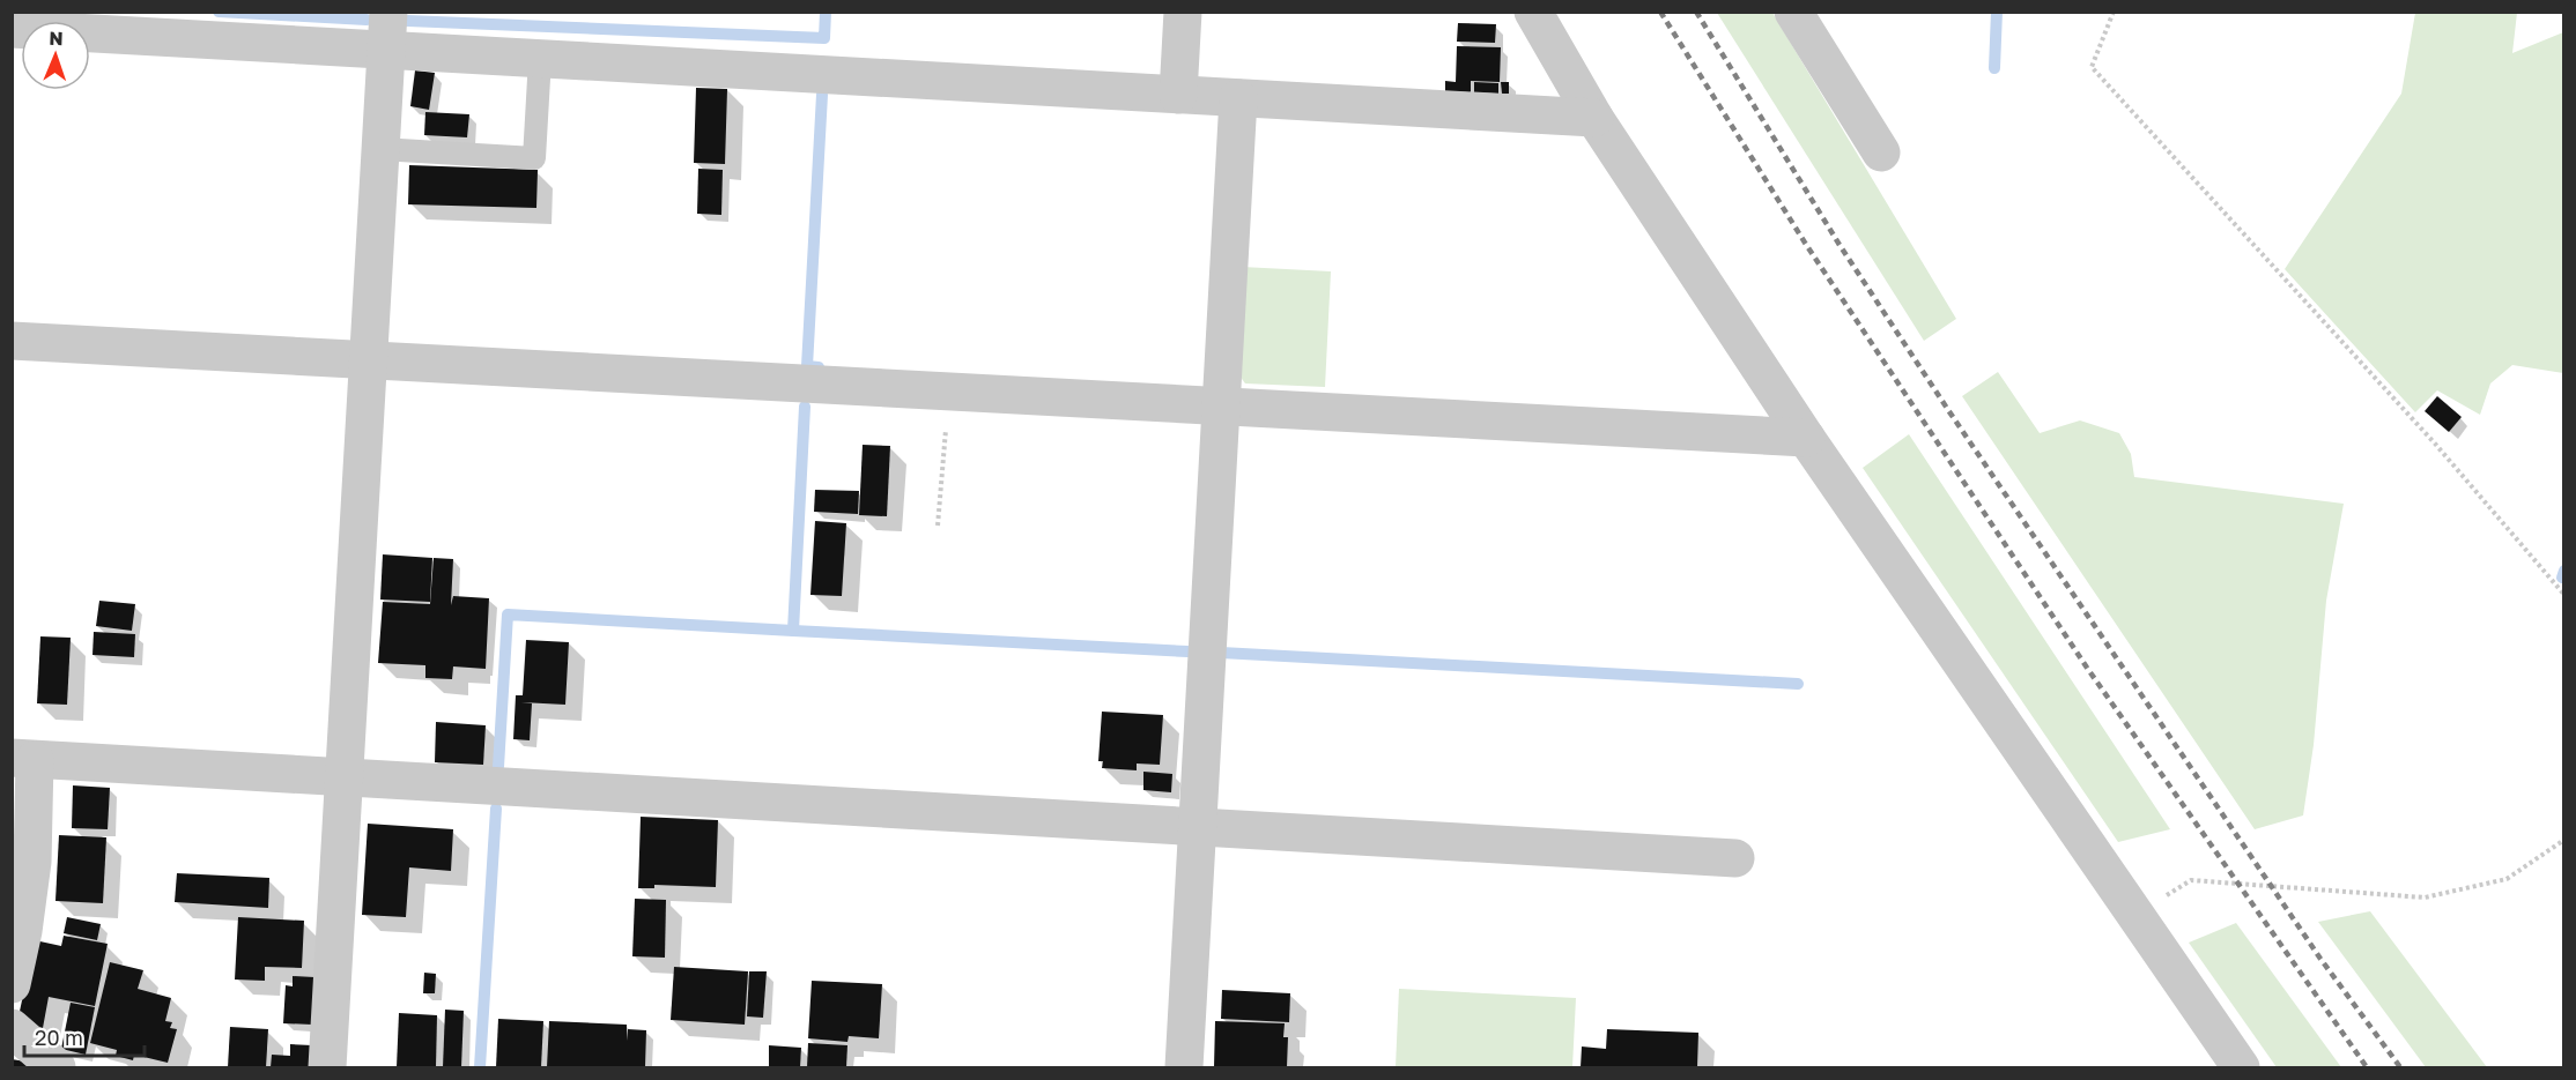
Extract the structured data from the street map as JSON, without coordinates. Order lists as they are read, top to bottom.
{
  "scale_bar": "20 m",
  "north": "top"
}
